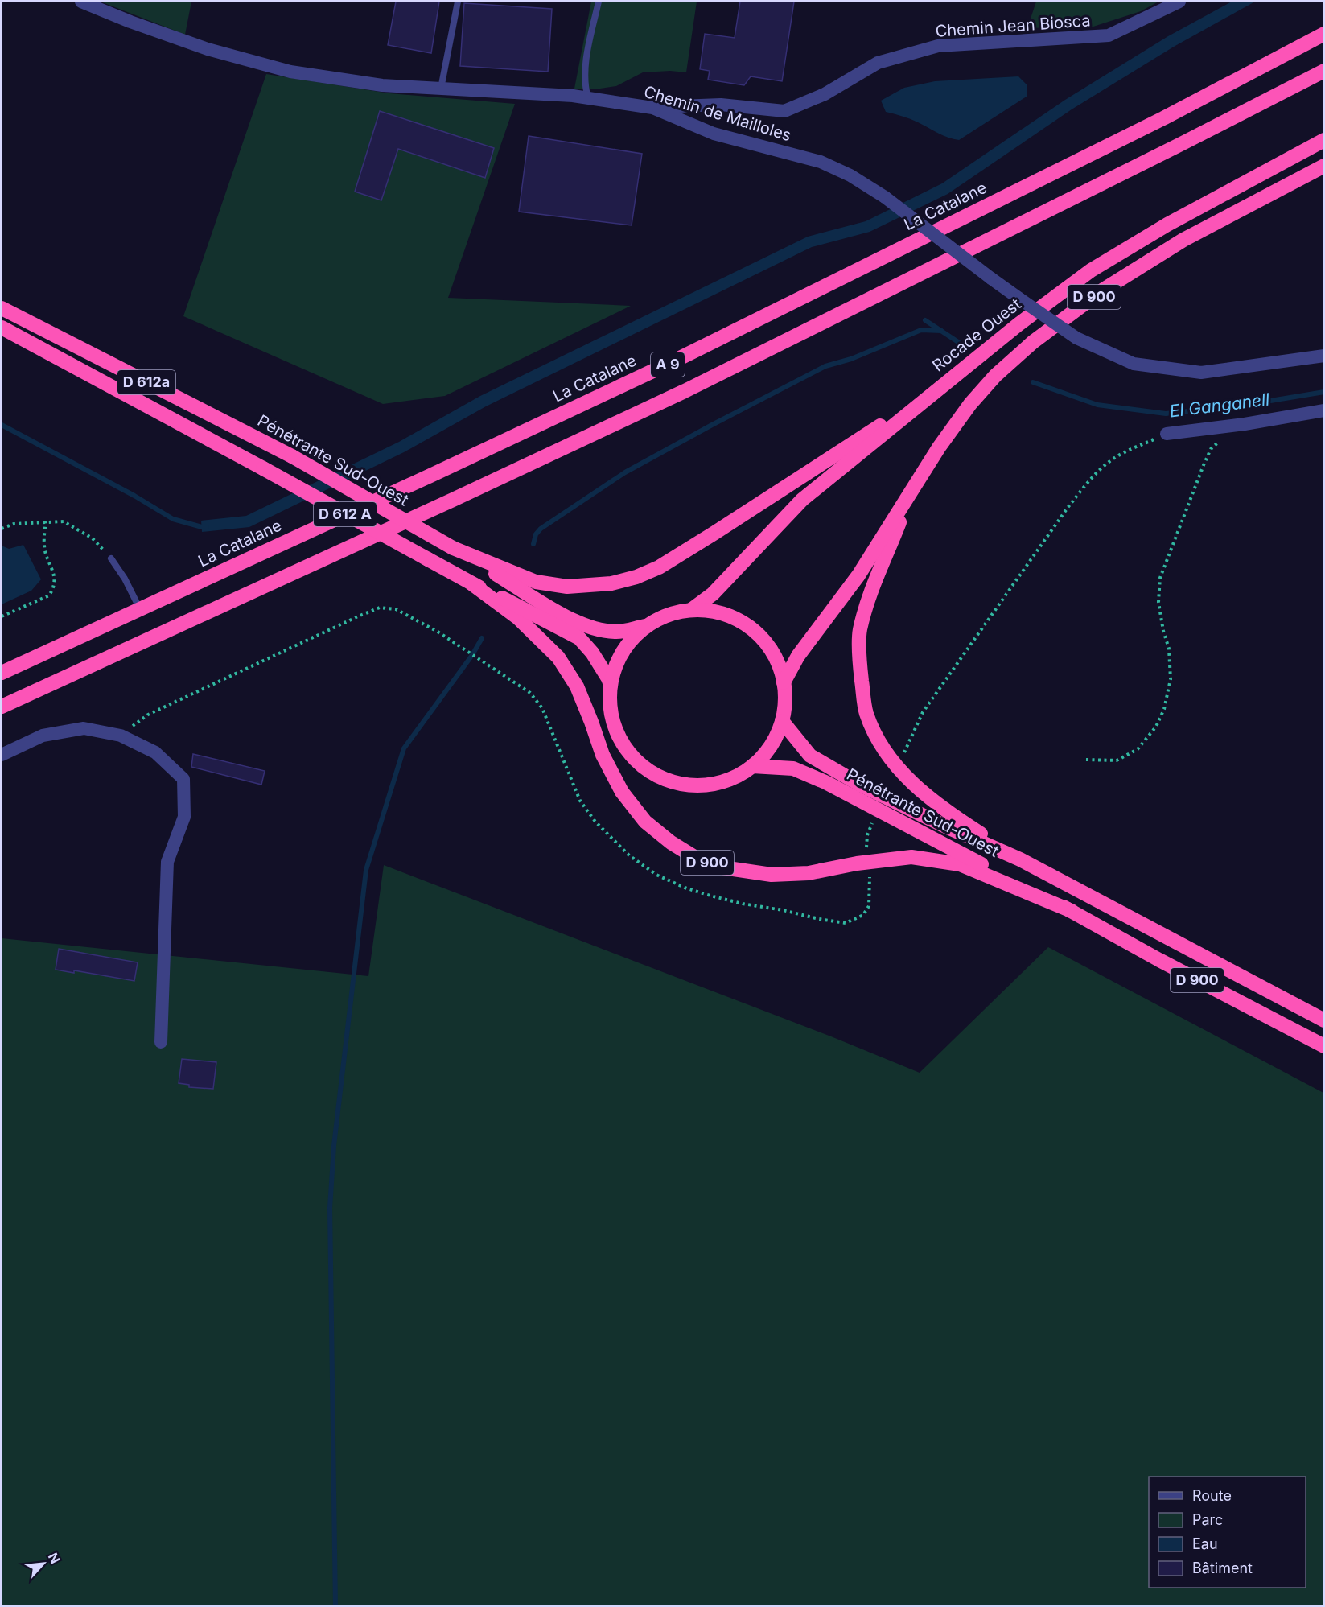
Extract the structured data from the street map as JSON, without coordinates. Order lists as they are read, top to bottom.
{
  "streets": {
    "highway": [
      "La Catalane",
      "D 900",
      "Rocade Ouest",
      "A 9",
      "D 612a",
      "Pénétrante Sud-Ouest",
      "D 612 A"
    ],
    "street": ["Chemin Jean Biosca", "Chemin de Mailloles"]
  },
  "crossings": [
    ["Chemin Jean Biosca", "Chemin de Mailloles"],
    ["Rocade Ouest", "Pénétrante Sud-Ouest"],
    ["D 612a", "Pénétrante Sud-Ouest"]
  ],
  "water": ["El Ganganell"],
  "legend": [
    "Route",
    "Parc",
    "Eau",
    "Bâtiment"
  ],
  "north": "top right"
}
